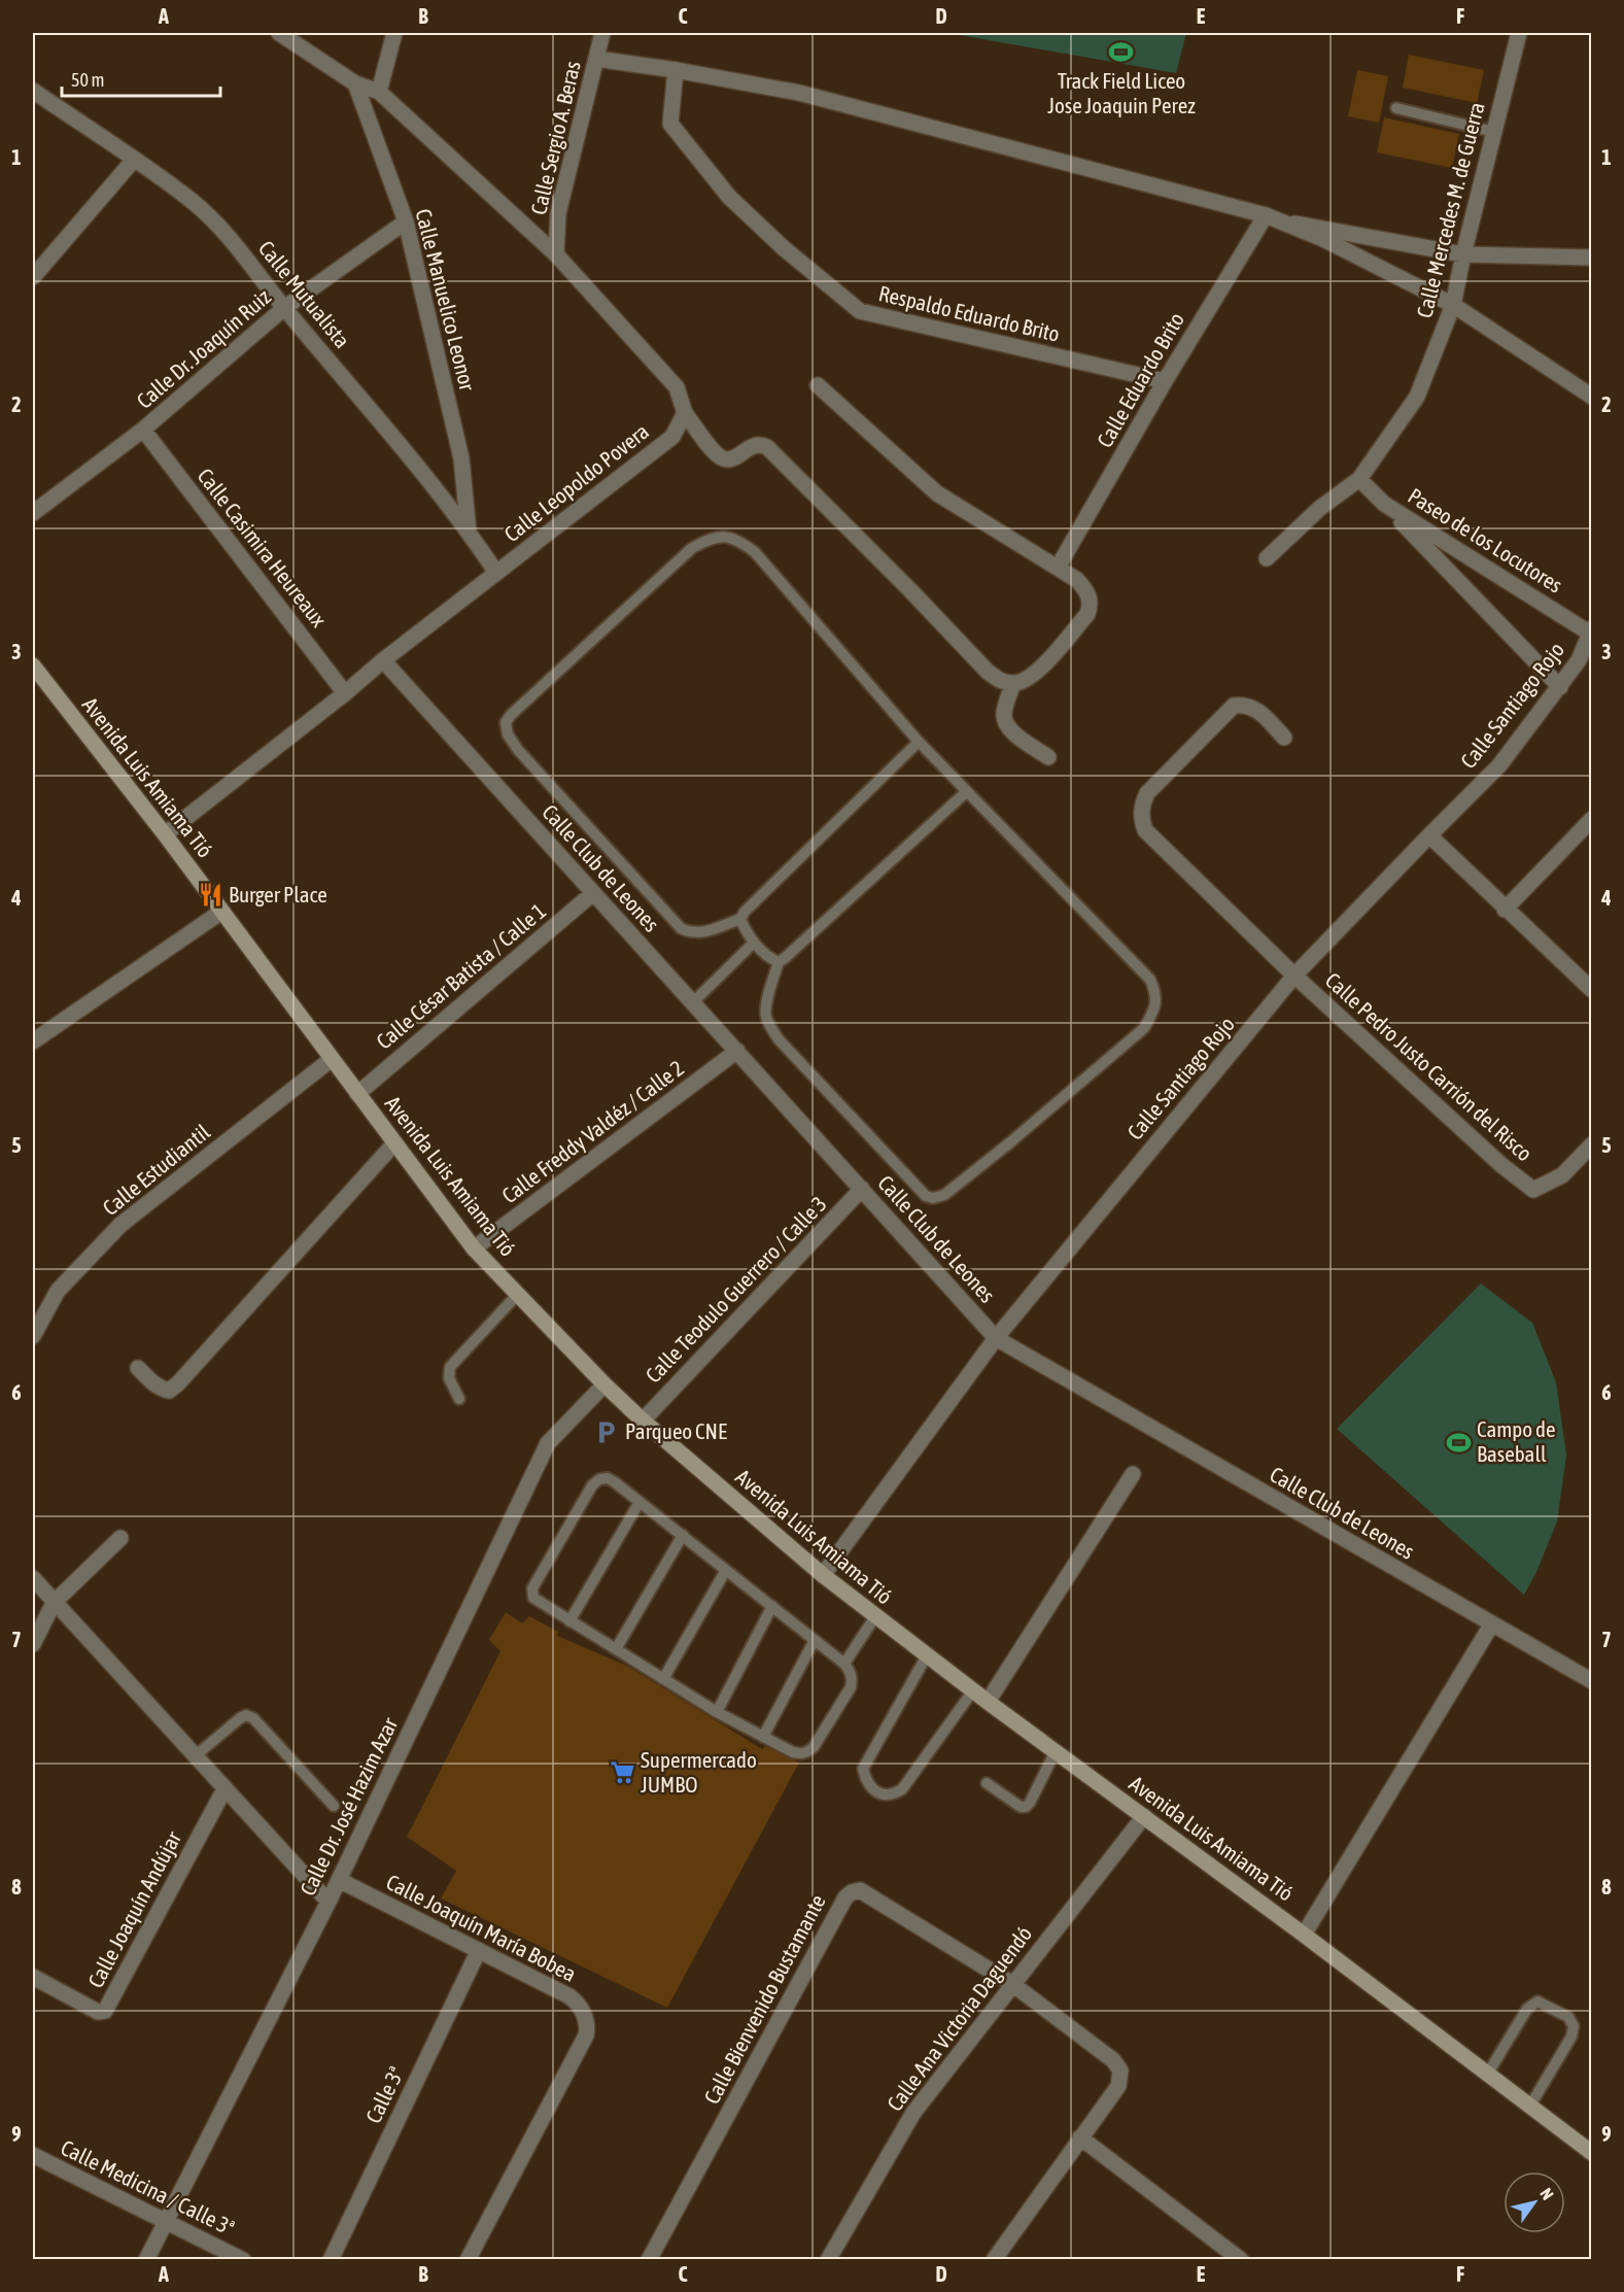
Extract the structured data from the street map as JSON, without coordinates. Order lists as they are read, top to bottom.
{
  "streets": {
    "main road": ["Avenida Luis Amiama Tió"],
    "street": [
      "Calle Sergio A. Beras",
      "Calle Mercedes M. de Guerra",
      "Calle Mutualista",
      "Calle Manuelico Leonor",
      "Respaldo Eduardo Brito",
      "Calle Dr. Joaquín Ruiz",
      "Calle Eduardo Brito",
      "Calle Leopoldo Povera",
      "Paseo de los Locutores",
      "Calle Casimira Heureaux",
      "Calle Santiago Rojo",
      "Calle Club de Leones",
      "Calle César Batista / Calle 1",
      "Calle Pedro Justo Carrión del Risco",
      "Calle Freddy Valdéz / Calle 2",
      "Calle Estudiantil",
      "Calle Teodulo Guerrero / Calle 3",
      "Calle Dr. José Hazim Azar",
      "Calle Joaquín Andújar",
      "Calle Joaquín María Bobea",
      "Calle Bienvenido Bustamante",
      "Calle Ana Victoria Daguendó",
      "Calle 3ª",
      "Calle Medicina / Calle 3ª"
    ]
  },
  "crossings": [
    ["Calle Mercedes M. de Guerra", "Paseo de los Locutores"],
    ["Calle Mutualista", "Calle Manuelico Leonor"],
    ["Calle Mutualista", "Calle Dr. Joaquín Ruiz"],
    ["Calle Mutualista", "Calle Leopoldo Povera"],
    ["Calle Manuelico Leonor", "Calle Dr. Joaquín Ruiz"],
    ["Respaldo Eduardo Brito", "Calle Eduardo Brito"],
    ["Calle Dr. Joaquín Ruiz", "Calle Casimira Heureaux"],
    ["Calle Leopoldo Povera", "Calle Casimira Heureaux"],
    ["Calle Leopoldo Povera", "Avenida Luis Amiama Tió"],
    ["Calle Leopoldo Povera", "Calle Club de Leones"],
    ["Paseo de los Locutores", "Calle Santiago Rojo"],
    ["Calle Santiago Rojo", "Avenida Luis Amiama Tió"],
    ["Calle Santiago Rojo", "Calle Club de Leones"],
    ["Calle Santiago Rojo", "Calle Pedro Justo Carrión del Risco"],
    ["Avenida Luis Amiama Tió", "Calle César Batista / Calle 1"],
    ["Avenida Luis Amiama Tió", "Calle Freddy Valdéz / Calle 2"],
    ["Avenida Luis Amiama Tió", "Calle Estudiantil"],
    ["Avenida Luis Amiama Tió", "Calle Teodulo Guerrero / Calle 3"],
    ["Avenida Luis Amiama Tió", "Calle Dr. José Hazim Azar"],
    ["Avenida Luis Amiama Tió", "Calle Ana Victoria Daguendó"],
    ["Calle Club de Leones", "Calle César Batista / Calle 1"],
    ["Calle Club de Leones", "Calle Freddy Valdéz / Calle 2"],
    ["Calle Club de Leones", "Calle Teodulo Guerrero / Calle 3"],
    ["Calle Dr. José Hazim Azar", "Calle Joaquín María Bobea"],
    ["Calle Dr. José Hazim Azar", "Calle Medicina / Calle 3ª"],
    ["Calle Joaquín María Bobea", "Calle 3ª"],
    ["Calle Bienvenido Bustamante", "Calle Ana Victoria Daguendó"]
  ],
  "places": {
    "sports": ["Track Field Liceo Jose Joaquin Perez", "Campo de Baseball"],
    "restaurant": ["Burger Place"],
    "parking": ["Parqueo CNE"],
    "supermarket": ["Supermercado JUMBO"]
  },
  "scale_bar": "50 m",
  "north": "top right",
  "grid": {
    "columns": [
      "A",
      "B",
      "C",
      "D",
      "E",
      "F"
    ],
    "rows": [
      "1",
      "2",
      "3",
      "4",
      "5",
      "6",
      "7",
      "8",
      "9"
    ]
  }
}
